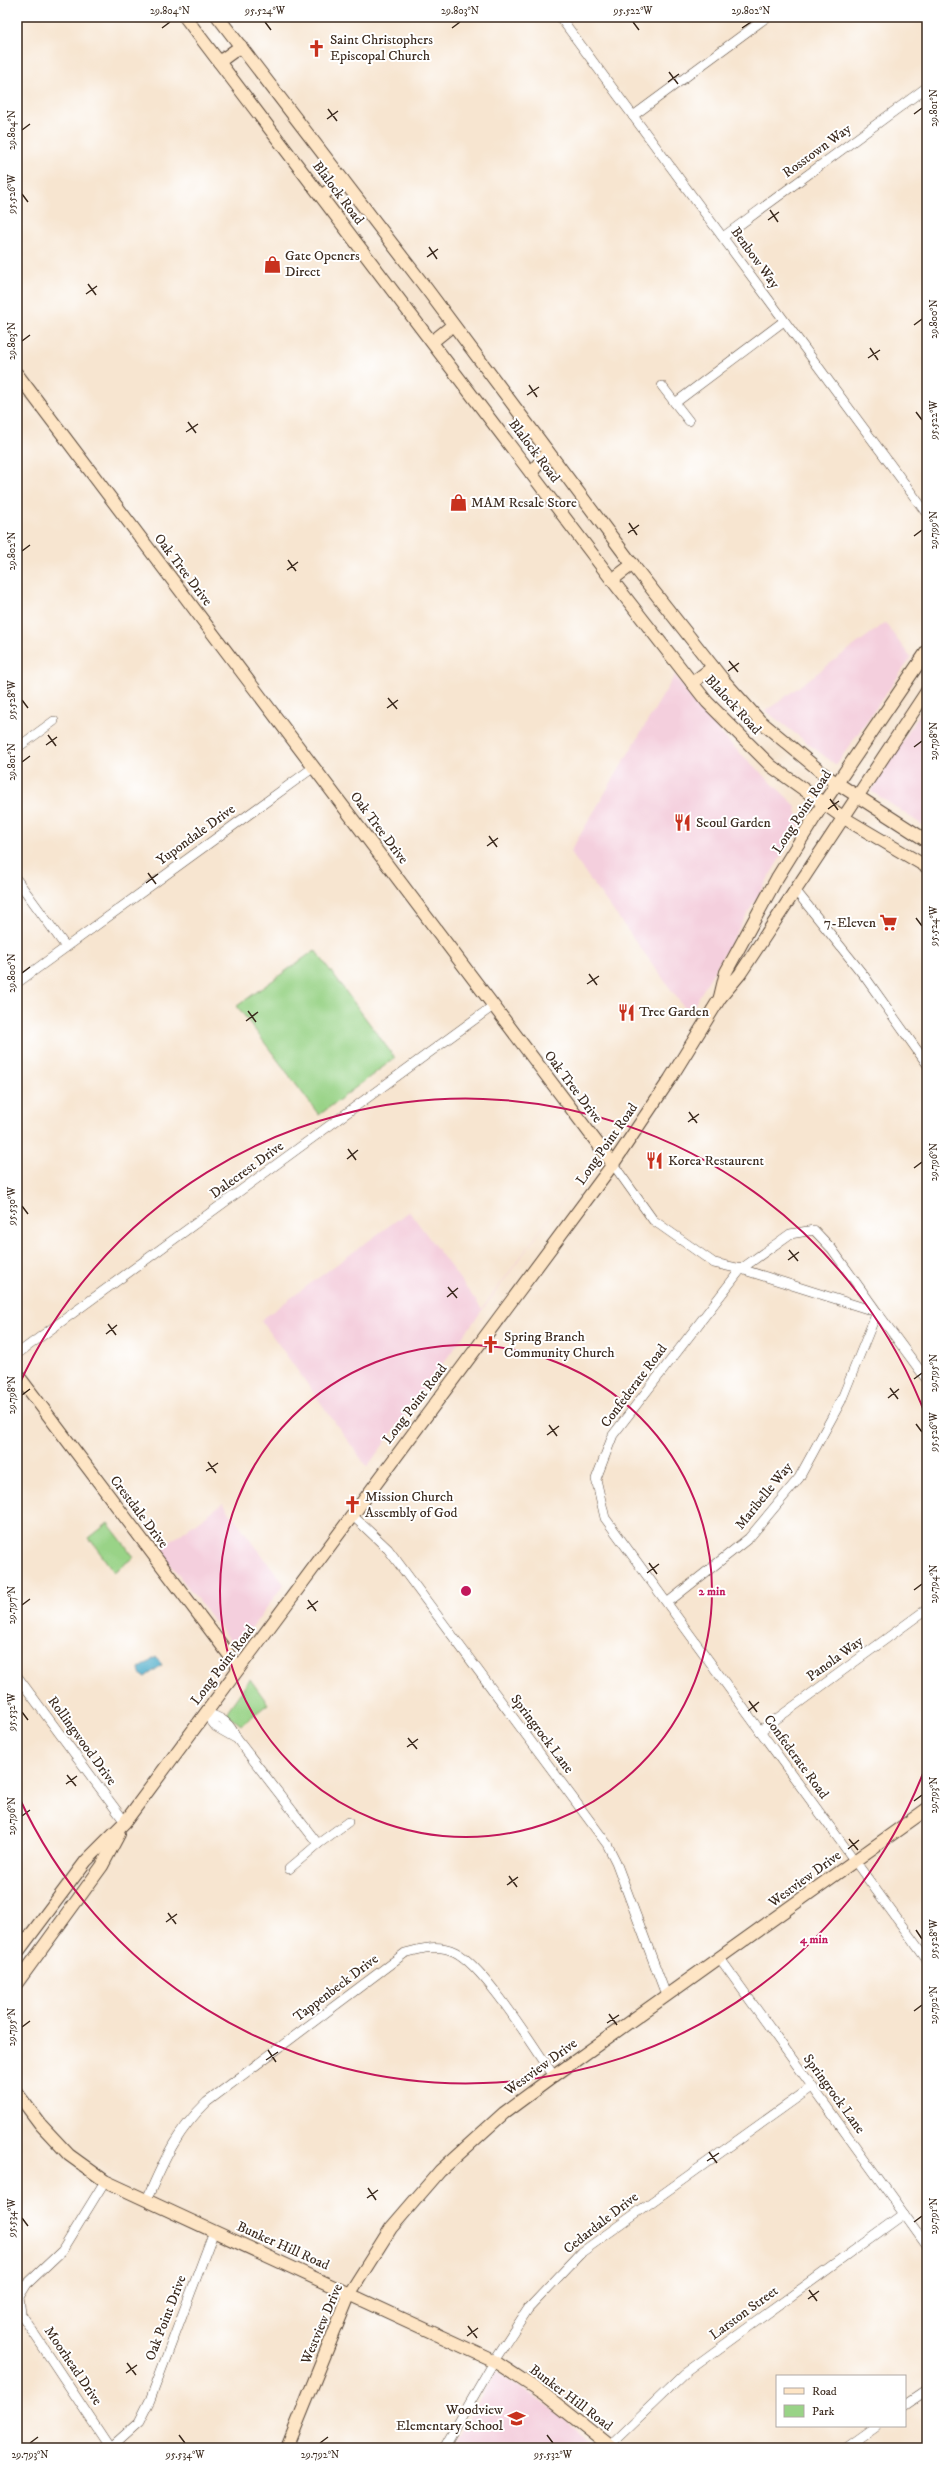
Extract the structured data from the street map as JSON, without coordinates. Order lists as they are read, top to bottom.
{
  "streets": {
    "main road": [
      "Blalock Road",
      "Oak Tree Drive",
      "Long Point Road",
      "Crestdale Drive",
      "Westview Drive",
      "Bunker Hill Road"
    ],
    "street": [
      "Rosstown Way",
      "Benbow Way",
      "Yupondale Drive",
      "Dalecrest Drive",
      "Confederate Road",
      "Maribelle Way",
      "Panola Way",
      "Springrock Lane",
      "Rollingwood Drive",
      "Tappenbeck Drive",
      "Cedardale Drive",
      "Larston Street",
      "Oak Point Drive",
      "Moorhead Drive"
    ]
  },
  "crossings": [
    ["Rosstown Way", "Benbow Way"],
    ["Blalock Road", "Long Point Road"],
    ["Oak Tree Drive", "Long Point Road"],
    ["Oak Tree Drive", "Yupondale Drive"],
    ["Oak Tree Drive", "Dalecrest Drive"],
    ["Oak Tree Drive", "Confederate Road"],
    ["Oak Tree Drive", "Maribelle Way"],
    ["Long Point Road", "Crestdale Drive"],
    ["Long Point Road", "Springrock Lane"],
    ["Long Point Road", "Rollingwood Drive"],
    ["Confederate Road", "Maribelle Way"],
    ["Confederate Road", "Panola Way"],
    ["Confederate Road", "Westview Drive"],
    ["Springrock Lane", "Westview Drive"],
    ["Springrock Lane", "Cedardale Drive"],
    ["Springrock Lane", "Larston Street"],
    ["Westview Drive", "Tappenbeck Drive"],
    ["Westview Drive", "Bunker Hill Road"],
    ["Tappenbeck Drive", "Bunker Hill Road"],
    ["Cedardale Drive", "Bunker Hill Road"],
    ["Bunker Hill Road", "Larston Street"],
    ["Bunker Hill Road", "Oak Point Drive"],
    ["Bunker Hill Road", "Moorhead Drive"],
    ["Oak Point Drive", "Moorhead Drive"]
  ],
  "places": {
    "church": ["Saint Christophers Episcopal Church", "Spring Branch Community Church", "Mission Church Assembly of God"],
    "shop": ["Gate Openers Direct", "MAM Resale Store"],
    "restaurant": ["Seoul Garden", "Tree Garden", "Korea Restaurent"],
    "supermarket": ["7-Eleven"],
    "school or university": ["Woodview Elementary School"]
  },
  "legend": ["Road", "Park"],
  "coordinates": [
    "29.804°N",
    "95.524°W",
    "29.803°N",
    "95.522°W",
    "29.802°N",
    "29.801°N",
    "95.526°W",
    "29.800°N",
    "29.799°N",
    "95.528°W",
    "29.798°N",
    "29.796°N",
    "95.530°W",
    "29.795°N",
    "29.794°N",
    "29.797°N",
    "95.532°W",
    "29.793°N",
    "29.792°N",
    "29.791°N",
    "95.534°W"
  ],
  "rings": ["2 min", "4 min"]
}
